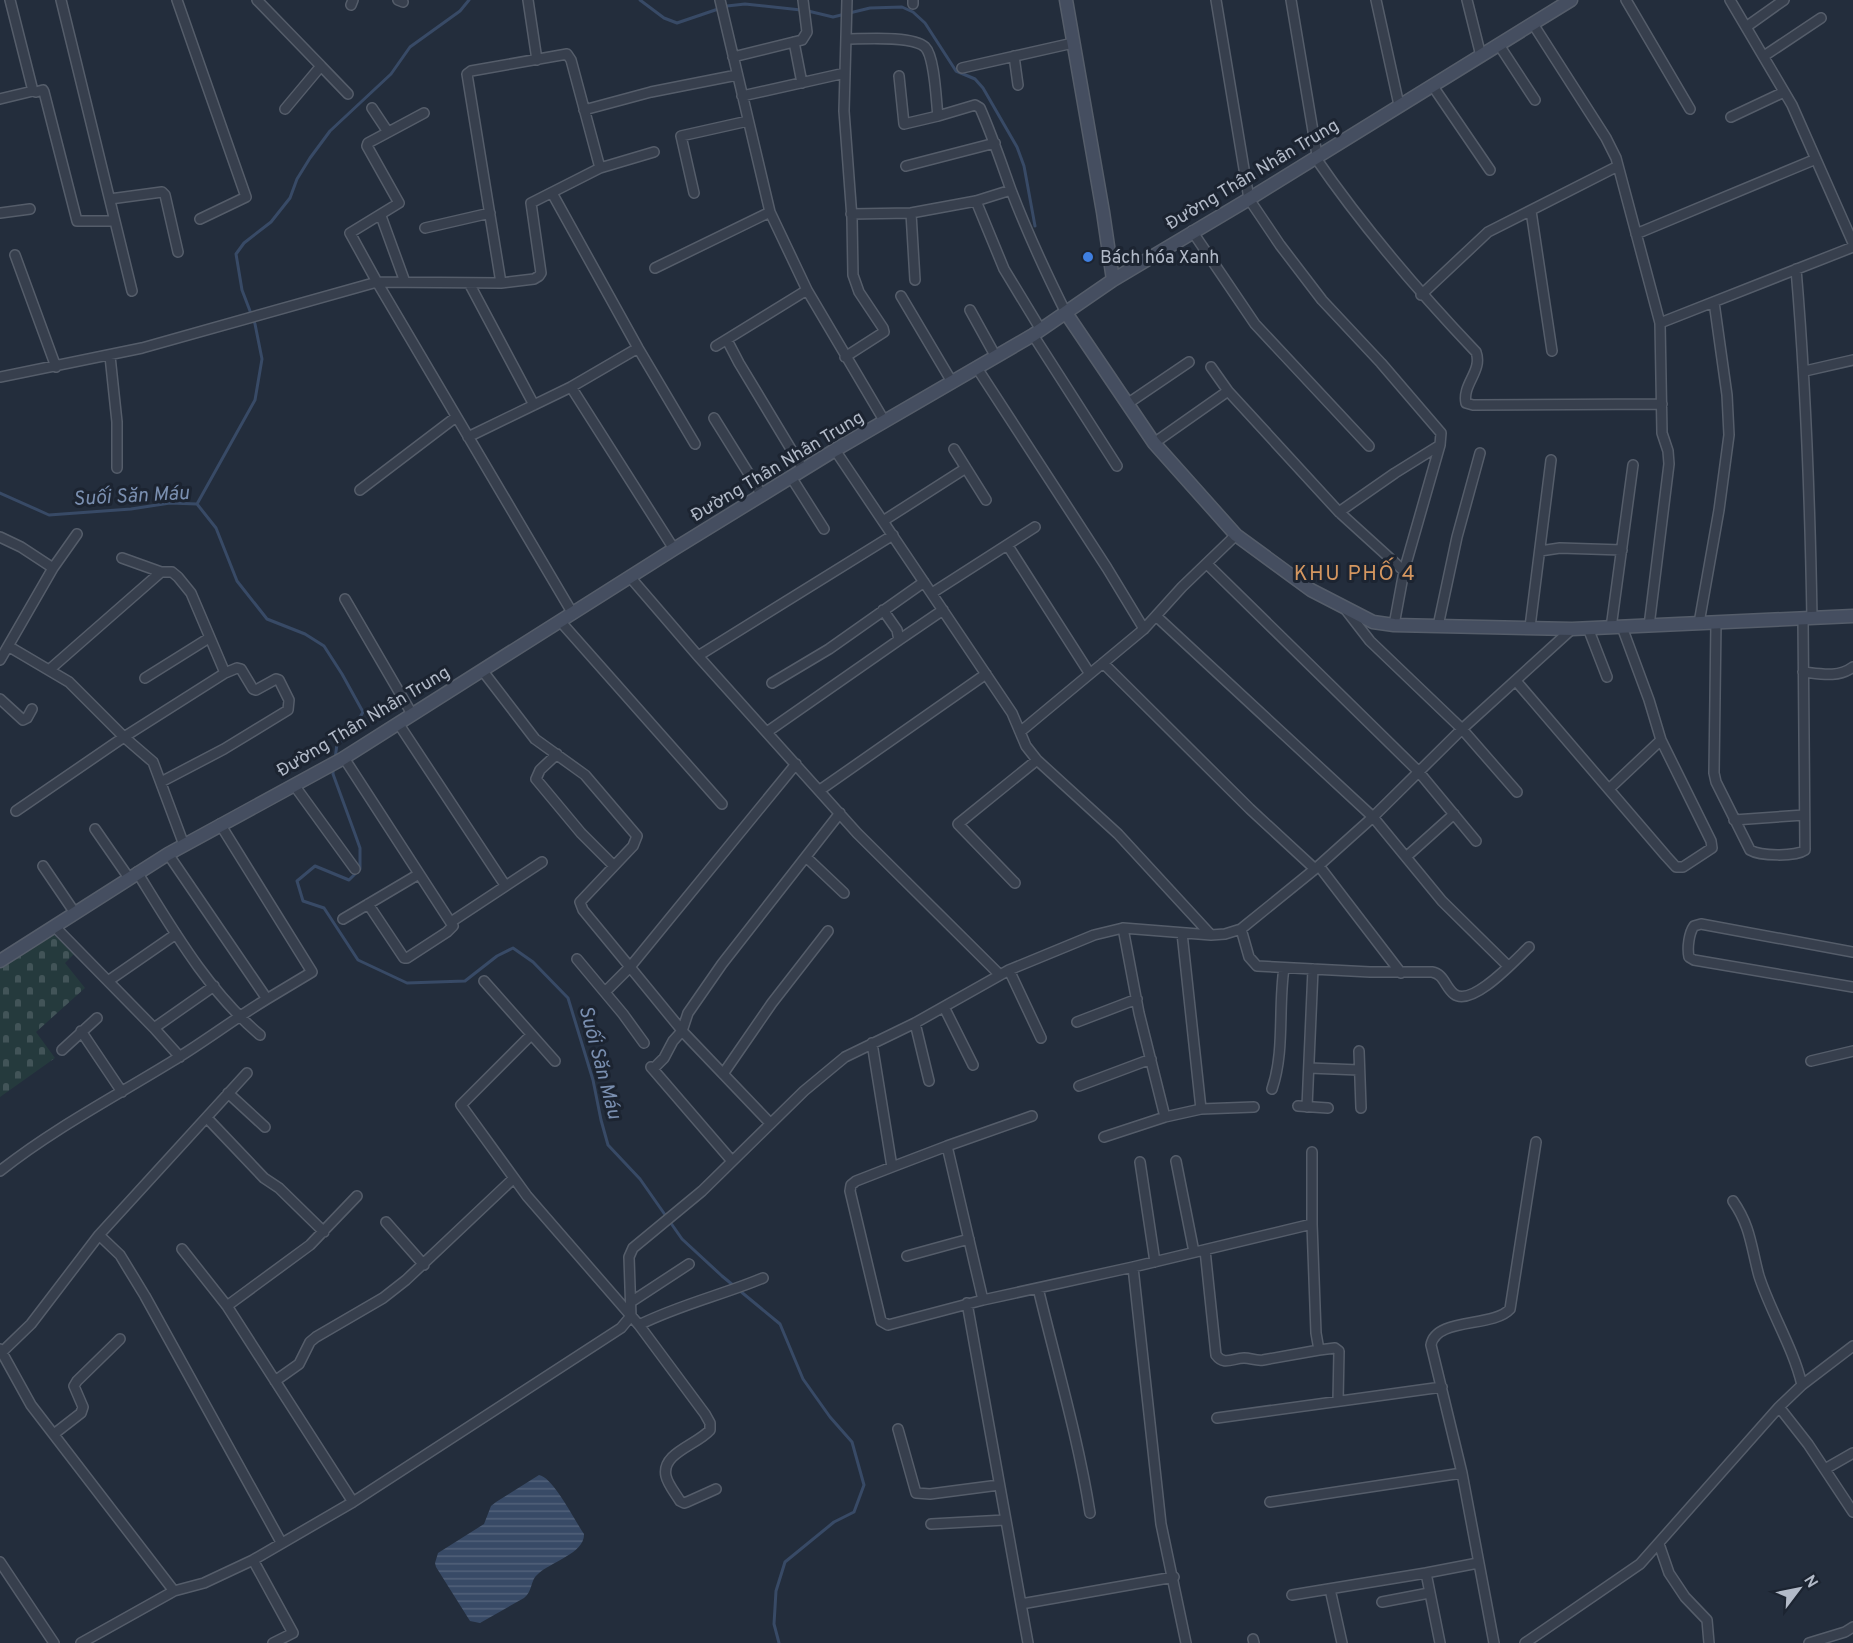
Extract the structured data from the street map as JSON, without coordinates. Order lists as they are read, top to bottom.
{
  "streets": {
    "street": ["Đường Thân Nhân Trung"]
  },
  "districts": ["KHU PHỐ 4"],
  "water": ["Suối Săn Máu"],
  "places": ["Bách hóa Xanh"],
  "north": "top right"
}
